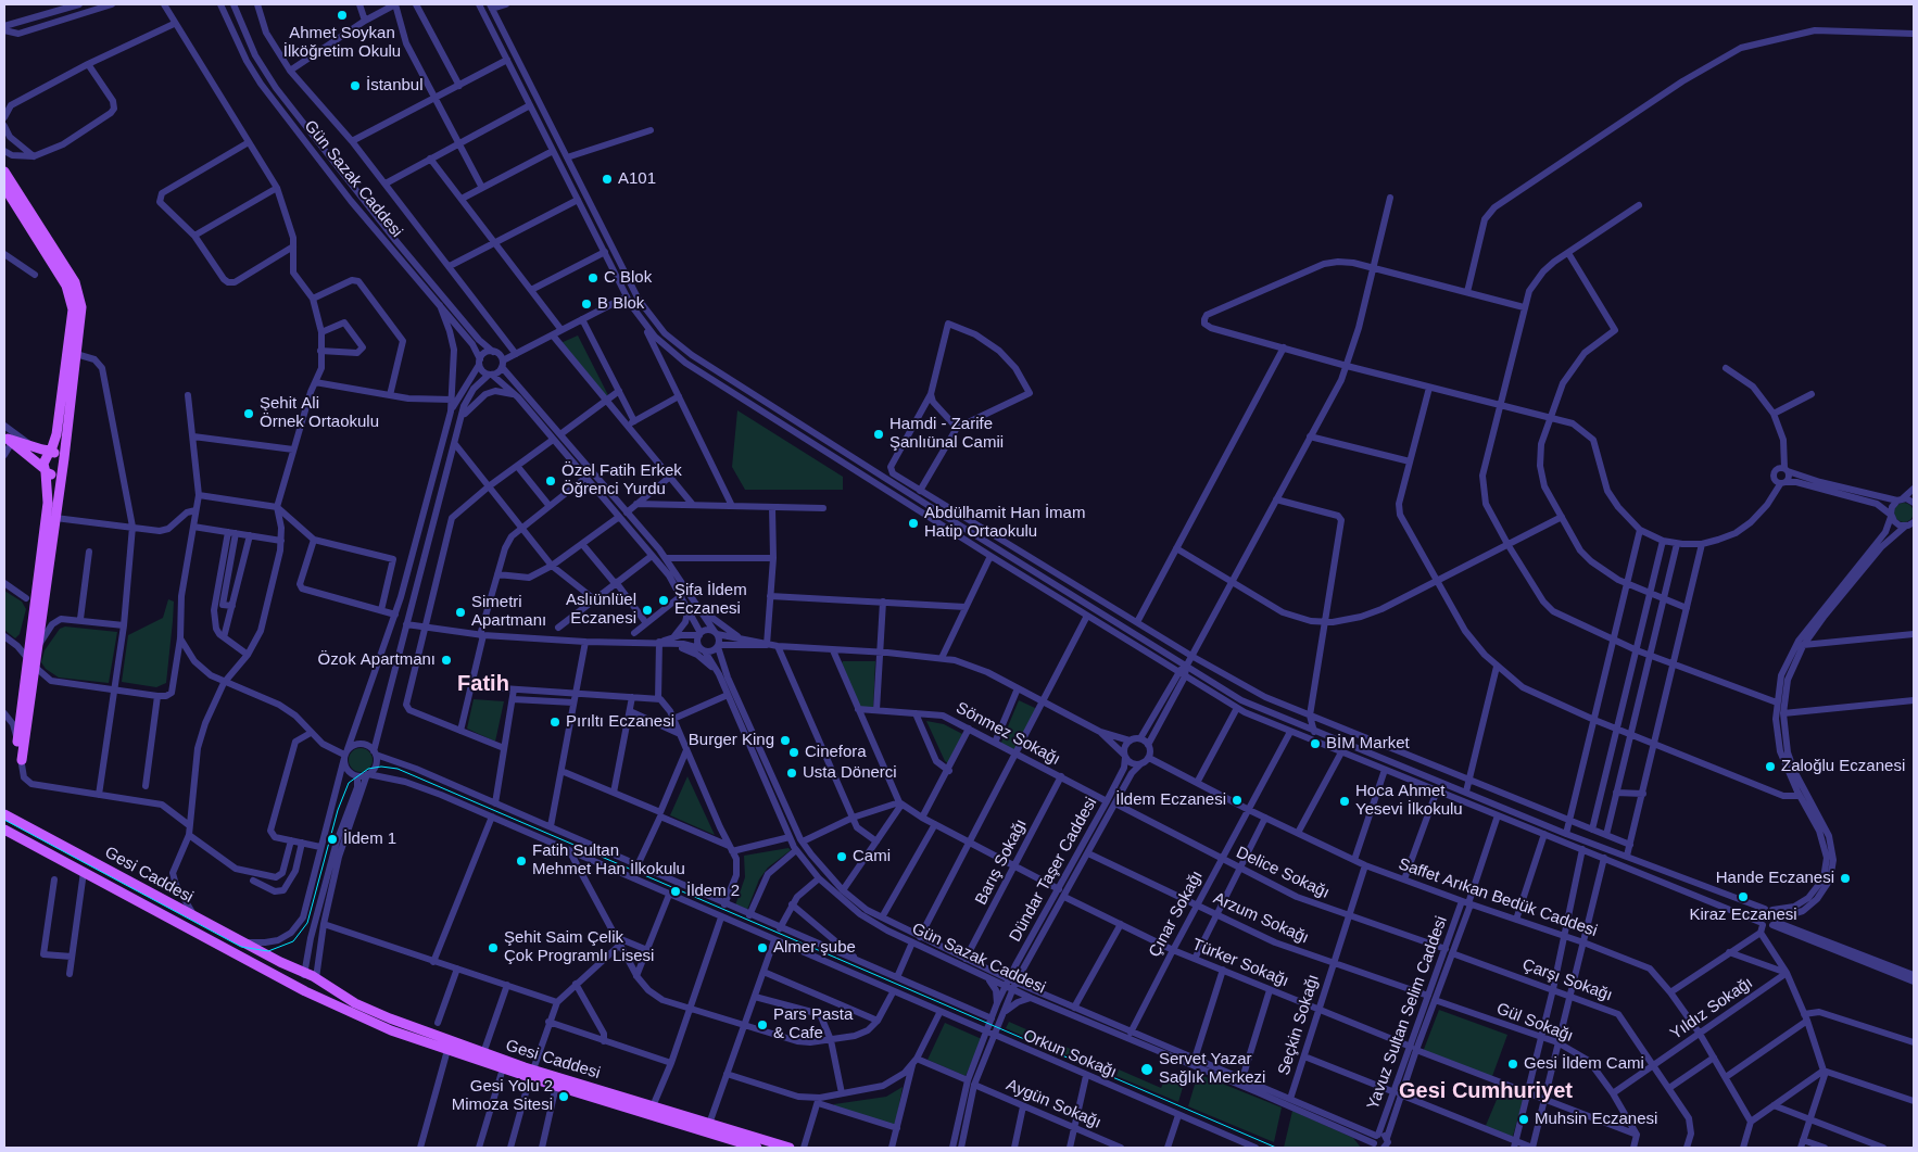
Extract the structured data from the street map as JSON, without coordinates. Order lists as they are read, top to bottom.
{
  "streets": {
    "main road": ["Gesi Caddesi"],
    "street": [
      "Gün Sazak Caddesi",
      "Sönmez Sokağı",
      "Barış Sokağı",
      "Dündar Taşer Caddesi",
      "Delice Sokağı",
      "Saffet Arıkan Bedük Caddesi",
      "Çınar Sokağı",
      "Arzum Sokağı",
      "Türker Sokağı",
      "Çarşı Sokağı",
      "Yıldız Sokağı",
      "Yavuz Sultan Selim Caddesi",
      "Gül Sokağı",
      "Seçkin Sokağı",
      "Orkun Sokağı",
      "Aygün Sokağı"
    ]
  },
  "crossings": [
    ["Gün Sazak Caddesi", "Barış Sokağı"],
    ["Gün Sazak Caddesi", "Dündar Taşer Caddesi"],
    ["Gün Sazak Caddesi", "Çınar Sokağı"],
    ["Gün Sazak Caddesi", "Yavuz Sultan Selim Caddesi"],
    ["Gün Sazak Caddesi", "Seçkin Sokağı"],
    ["Sönmez Sokağı", "Barış Sokağı"],
    ["Sönmez Sokağı", "Dündar Taşer Caddesi"],
    ["Dündar Taşer Caddesi", "Delice Sokağı"],
    ["Dündar Taşer Caddesi", "Saffet Arıkan Bedük Caddesi"],
    ["Dündar Taşer Caddesi", "Arzum Sokağı"],
    ["Dündar Taşer Caddesi", "Türker Sokağı"],
    ["Dündar Taşer Caddesi", "Orkun Sokağı"],
    ["Dündar Taşer Caddesi", "Aygün Sokağı"],
    ["Delice Sokağı", "Çınar Sokağı"],
    ["Delice Sokağı", "Çarşı Sokağı"],
    ["Delice Sokağı", "Yavuz Sultan Selim Caddesi"],
    ["Delice Sokağı", "Seçkin Sokağı"],
    ["Saffet Arıkan Bedük Caddesi", "Çınar Sokağı"],
    ["Saffet Arıkan Bedük Caddesi", "Yıldız Sokağı"],
    ["Saffet Arıkan Bedük Caddesi", "Yavuz Sultan Selim Caddesi"],
    ["Saffet Arıkan Bedük Caddesi", "Seçkin Sokağı"],
    ["Çınar Sokağı", "Arzum Sokağı"],
    ["Çınar Sokağı", "Türker Sokağı"],
    ["Arzum Sokağı", "Yavuz Sultan Selim Caddesi"],
    ["Arzum Sokağı", "Gül Sokağı"],
    ["Arzum Sokağı", "Seçkin Sokağı"],
    ["Türker Sokağı", "Yavuz Sultan Selim Caddesi"],
    ["Türker Sokağı", "Gül Sokağı"],
    ["Türker Sokağı", "Seçkin Sokağı"],
    ["Çarşı Sokağı", "Yıldız Sokağı"],
    ["Çarşı Sokağı", "Yavuz Sultan Selim Caddesi"],
    ["Yıldız Sokağı", "Gül Sokağı"],
    ["Yavuz Sultan Selim Caddesi", "Gül Sokağı"]
  ],
  "districts": ["Fatih", "Gesi Cumhuriyet"],
  "places": [
    "Ahmet Soykan İlköğretim Okulu",
    "İstanbul",
    "A101",
    "C Blok",
    "B Blok",
    "Şehit Ali Örnek Ortaokulu",
    "Hamdi - Zarife Şanlıünal Camii",
    "Özel Fatih Erkek Öğrenci Yurdu",
    "Abdülhamit Han İmam Hatip Ortaokulu",
    "Şifa İldem Eczanesi",
    "Aslıünlüel Eczanesi",
    "Simetri Apartmanı",
    "Özok Apartmanı",
    "Pırıltı Eczanesi",
    "Burger King",
    "BİM Market",
    "Cinefora",
    "Zaloğlu Eczanesi",
    "Usta Dönerci",
    "İldem Eczanesi",
    "Hoca Ahmet Yesevi İlkokulu",
    "İldem 1",
    "Cami",
    "Fatih Sultan Mehmet Han İlkokulu",
    "Hande Eczanesi",
    "İldem 2",
    "Kiraz Eczanesi",
    "Şehit Saim Çelik Çok Programlı Lisesi",
    "Almer şube",
    "Pars Pasta & Cafe",
    "Gesi İldem Cami",
    "Servet Yazar Sağlık Merkezi",
    "Gesi Yolu 2 Mimoza Sitesi",
    "Muhsin Eczanesi"
  ]
}
